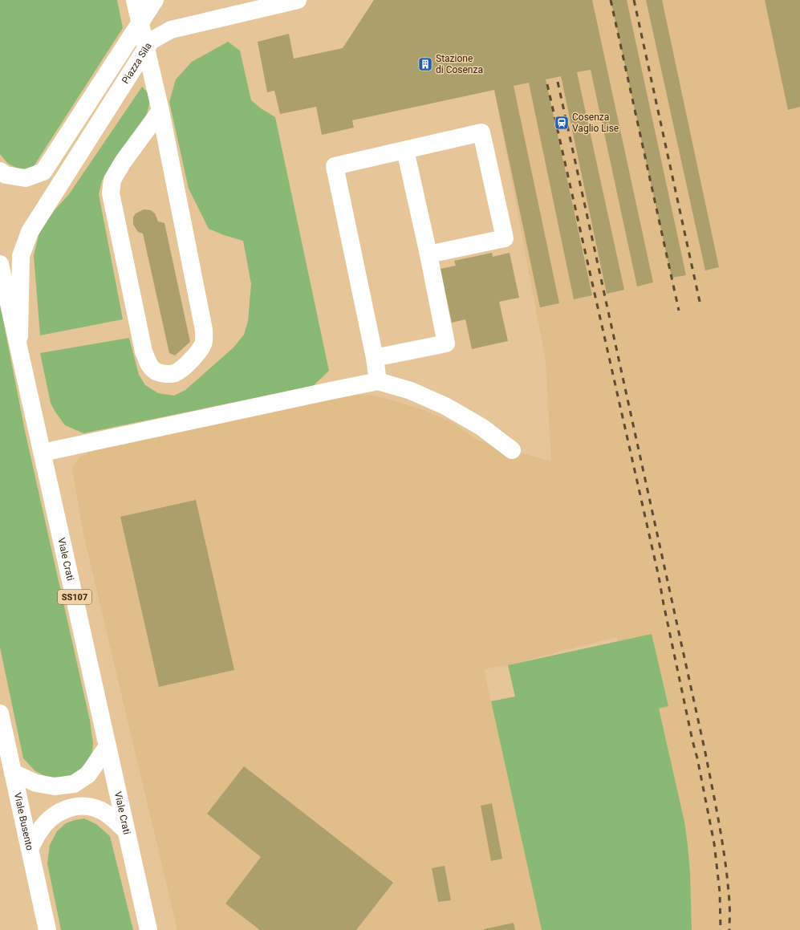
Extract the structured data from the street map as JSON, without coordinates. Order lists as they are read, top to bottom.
{
  "streets": {
    "street": [
      "Piazza Sila",
      "Viale Crati",
      "SS107",
      "Viale Busento"
    ]
  },
  "crossings": [
    ["Piazza Sila", "Viale Crati"]
  ],
  "places": {
    "building": ["Stazione di Cosenza"],
    "station": ["Cosenza Vaglio Lise"]
  }
}
